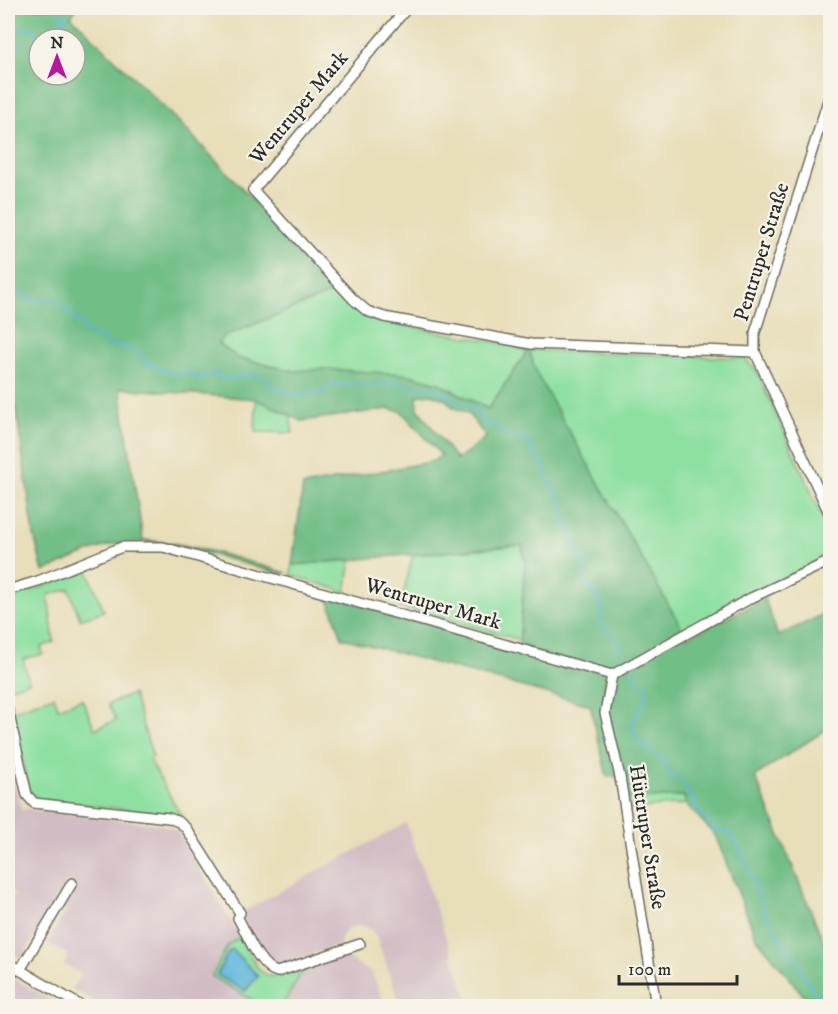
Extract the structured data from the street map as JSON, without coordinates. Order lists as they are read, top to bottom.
{
  "streets": {
    "street": ["Wentruper Mark", "Pentruper Straße", "Hüttruper Straße"]
  },
  "crossings": [
    ["Wentruper Mark", "Pentruper Straße"],
    ["Wentruper Mark", "Hüttruper Straße"]
  ],
  "scale_bar": "100 m",
  "north": "top"
}
